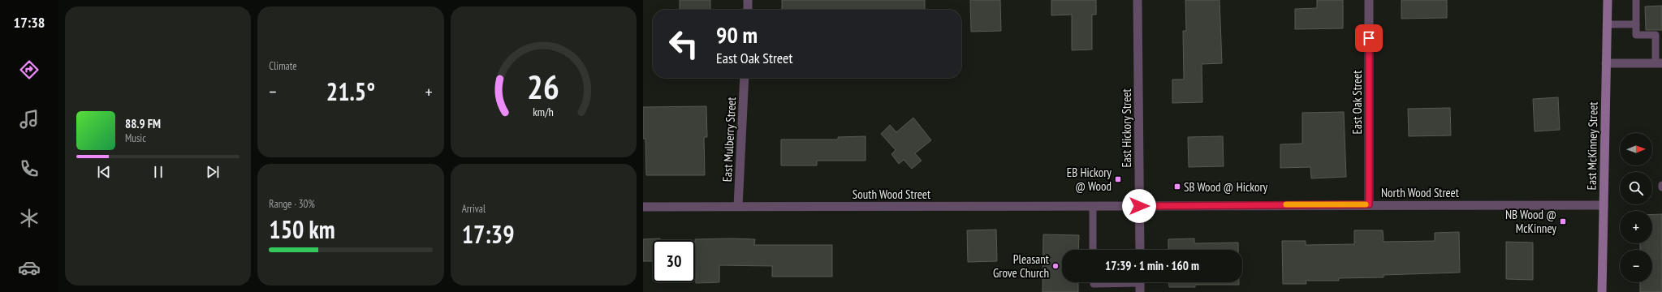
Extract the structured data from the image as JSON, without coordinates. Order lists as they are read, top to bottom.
{
  "streets": {
    "main road": ["East McKinney Street"],
    "street": [
      "East Oak Street",
      "East Hickory Street",
      "East Mulberry Street",
      "North Wood Street",
      "South Wood Street"
    ]
  },
  "crossings": [
    ["East Oak Street", "North Wood Street"],
    ["East Hickory Street", "North Wood Street"],
    ["East Hickory Street", "South Wood Street"],
    ["East Mulberry Street", "South Wood Street"],
    ["East McKinney Street", "North Wood Street"],
    ["North Wood Street", "South Wood Street"]
  ],
  "places": {
    "transit": ["EB Hickory @ Wood", "SB Wood @ Hickory", "NB Wood @ McKinney"],
    "other": ["Pleasant Grove Church"]
  },
  "north": "right",
  "page": {
    "tabs": "17:38",
    "tile": [
      "Climate",
      ["Range · 30%", "150 km"],
      ["Arrival", "17:39"]
    ],
    "turn": ["90 m", "East Oak Street"],
    "heat": ["−", "21.5°", "+"],
    "song": ["88.9 FM", "Music"],
    "map_buttons": ["+", "−"],
    "limit": "30",
    "trip": "17:39 · 1 min · 160 m",
    "gauge": ["26", "km/h"]
  }
}
